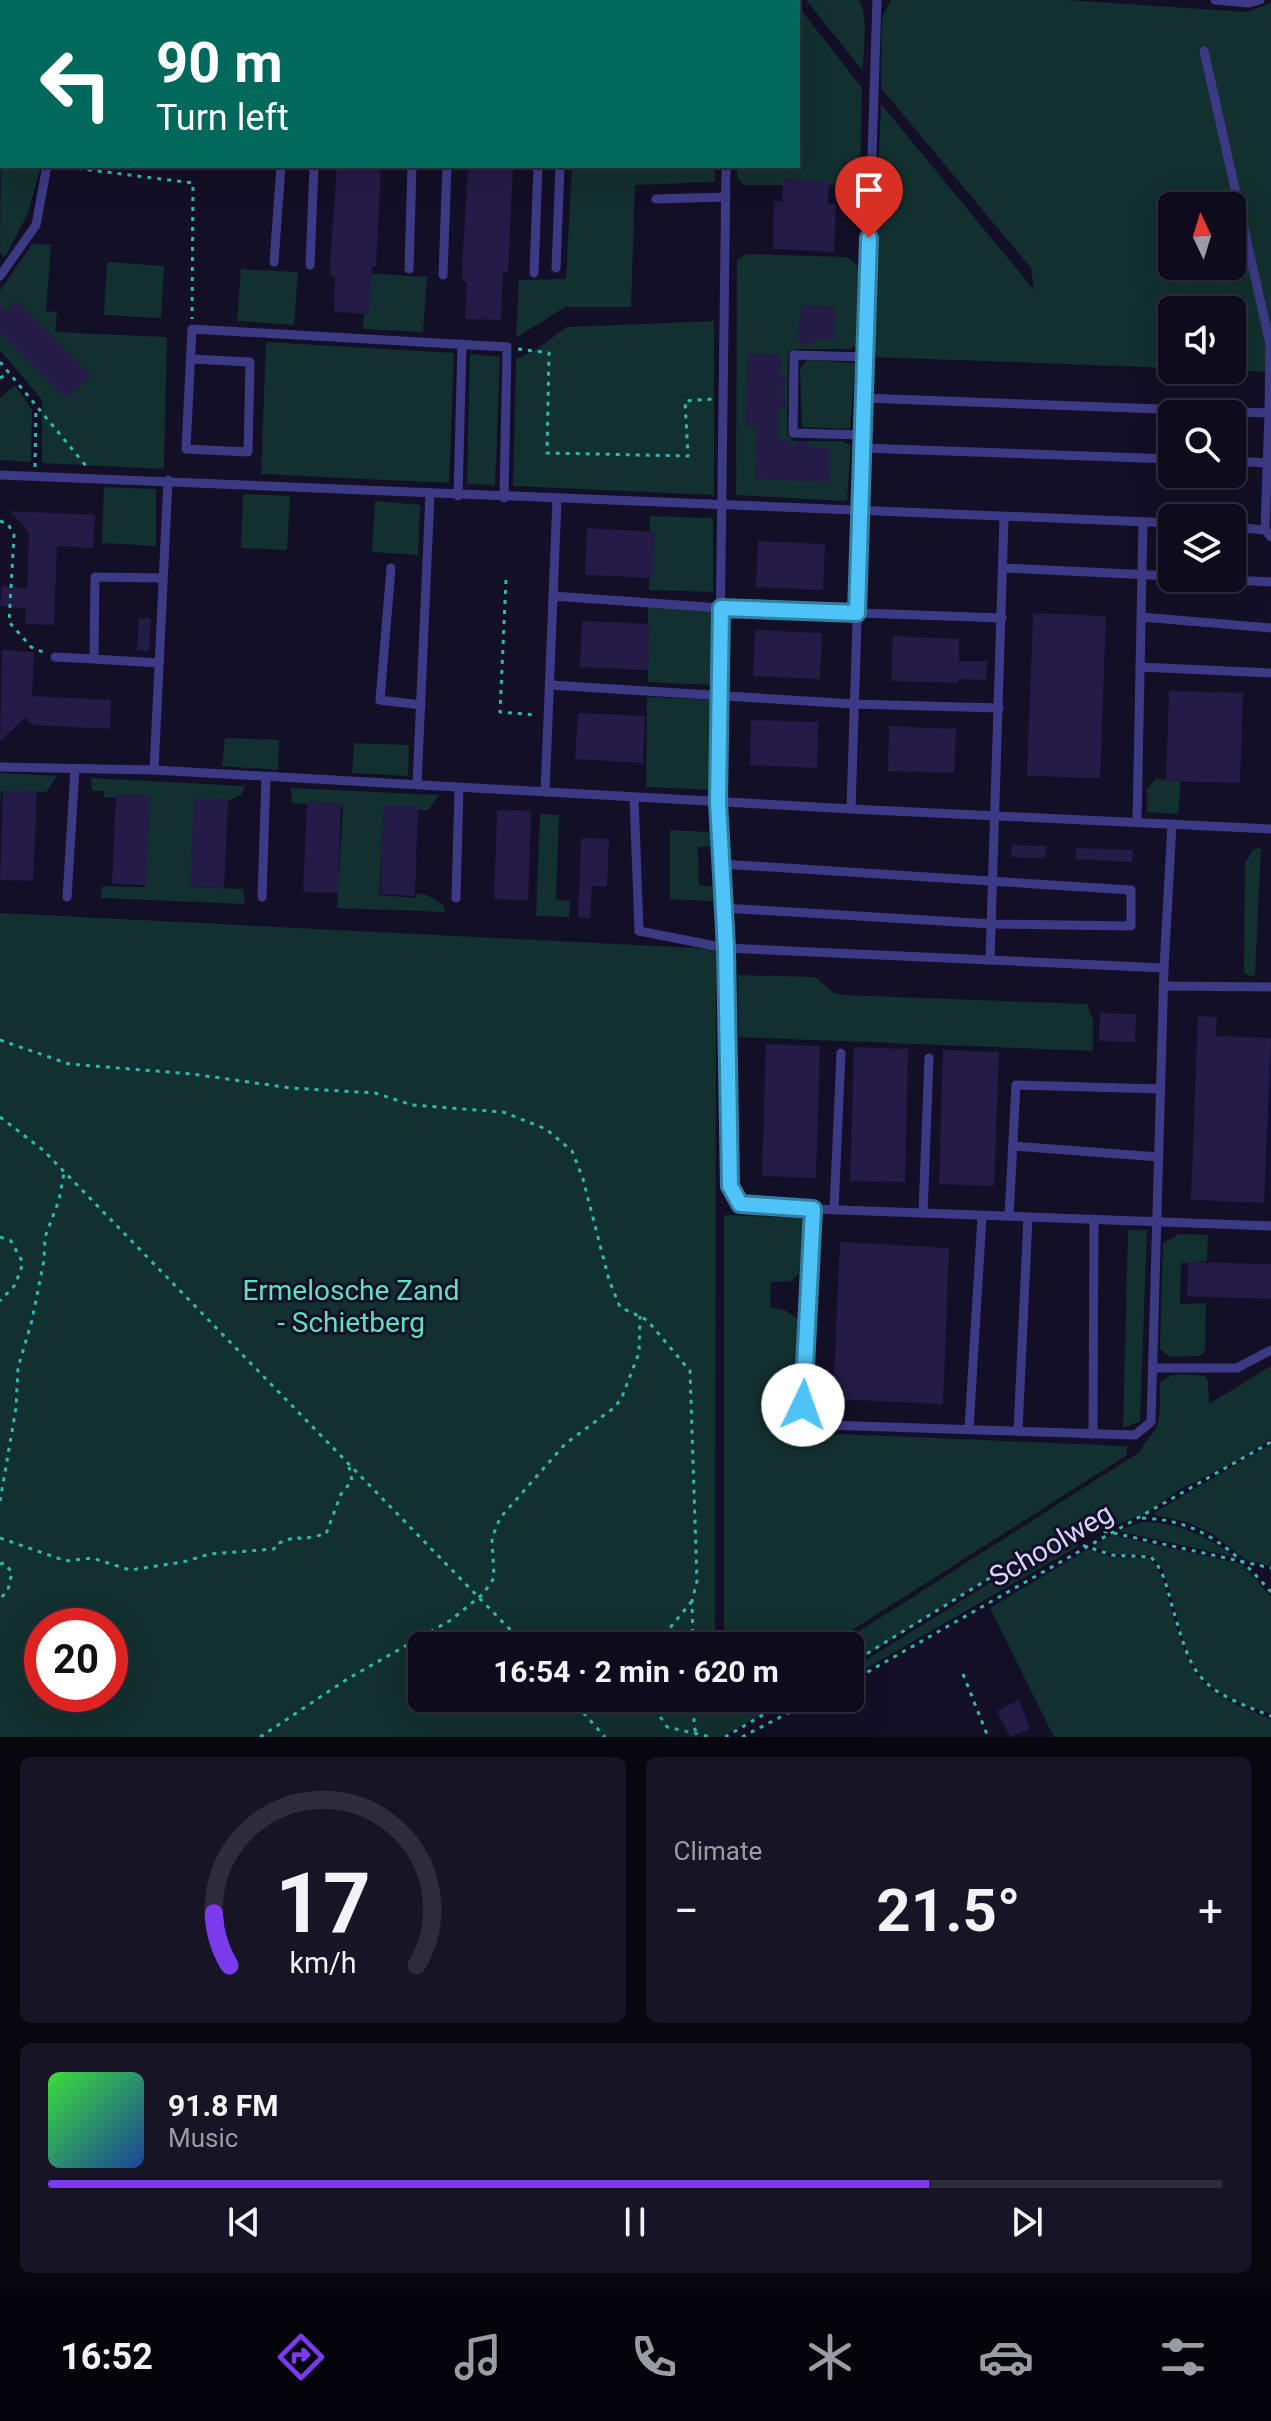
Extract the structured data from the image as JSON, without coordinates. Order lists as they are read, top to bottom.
{
  "streets": {
    "path": ["Schoolweg"]
  },
  "parks": ["Ermelosche Zand - Schietberg"],
  "north": "top",
  "page": {
    "turn": ["90 m", "Turn left"],
    "limit": "20",
    "trip": "16:54 · 2 min · 620 m",
    "tile": "Climate",
    "heat": ["−", "21.5°", "+"],
    "song": ["91.8 FM", "Music"],
    "tabs": "16:52",
    "gauge": ["17", "km/h"]
  }
}
